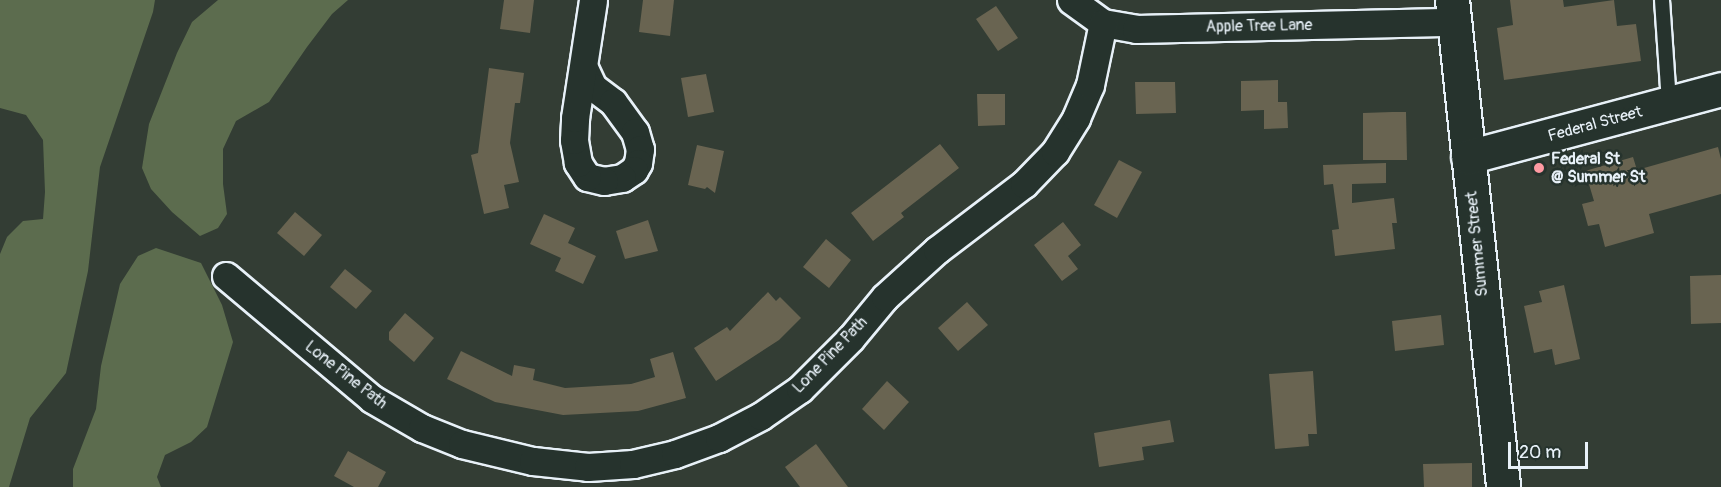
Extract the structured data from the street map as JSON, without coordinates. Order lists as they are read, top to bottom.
{
  "streets": {
    "street": [
      "Apple Tree Lane",
      "Federal Street",
      "Summer Street",
      "Lone Pine Path"
    ]
  },
  "crossings": [
    ["Apple Tree Lane", "Summer Street"],
    ["Apple Tree Lane", "Lone Pine Path"],
    ["Federal Street", "Summer Street"]
  ],
  "places": ["Federal St @ Summer St"],
  "scale_bar": "20 m"
}
